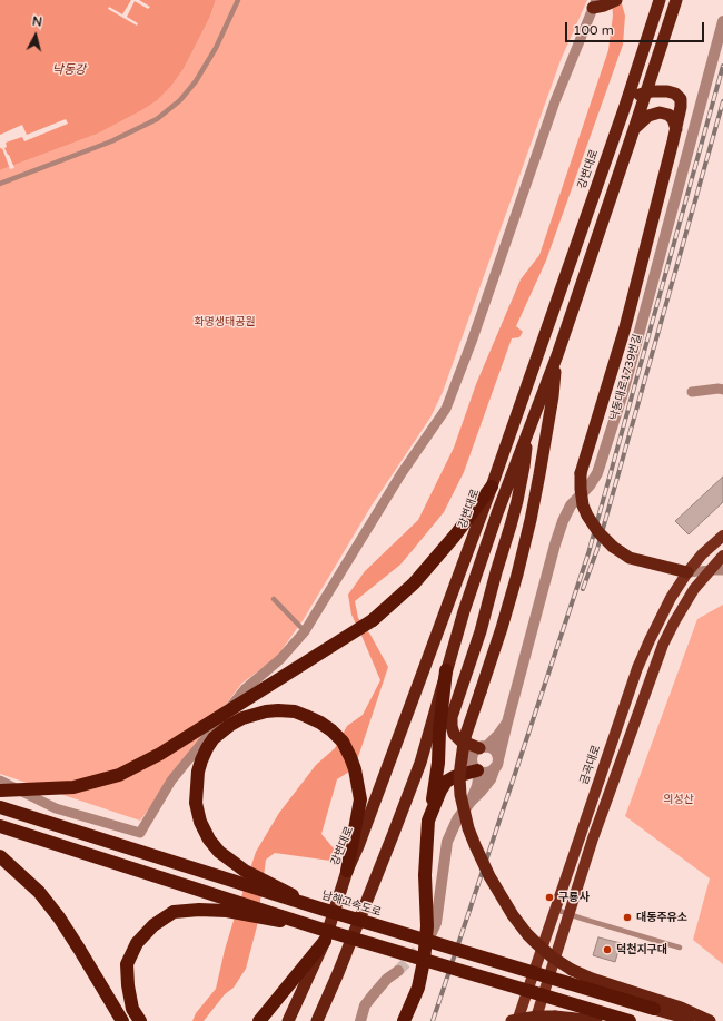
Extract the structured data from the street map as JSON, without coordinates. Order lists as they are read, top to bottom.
{
  "streets": {
    "highway": ["강변대로", "남해고속도로"],
    "main road": ["금곡대로"],
    "street": ["낙동대로1739번길"]
  },
  "water": ["낙동강"],
  "parks": ["화명생태공원", "의성산"],
  "places": ["구룡사", "대동주유소", "덕천지구대"],
  "scale_bar": "100 m",
  "north": "top"
}
